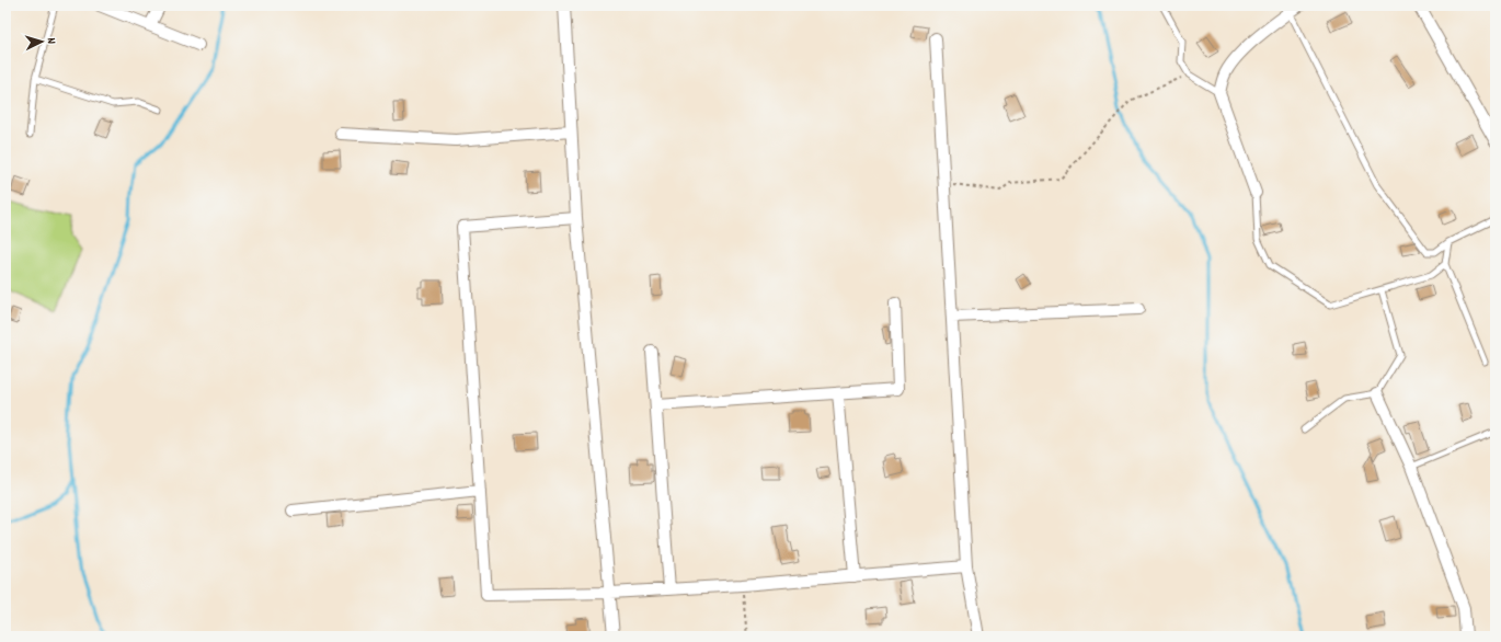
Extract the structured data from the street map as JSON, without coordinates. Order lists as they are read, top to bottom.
{
  "north": "right"
}
